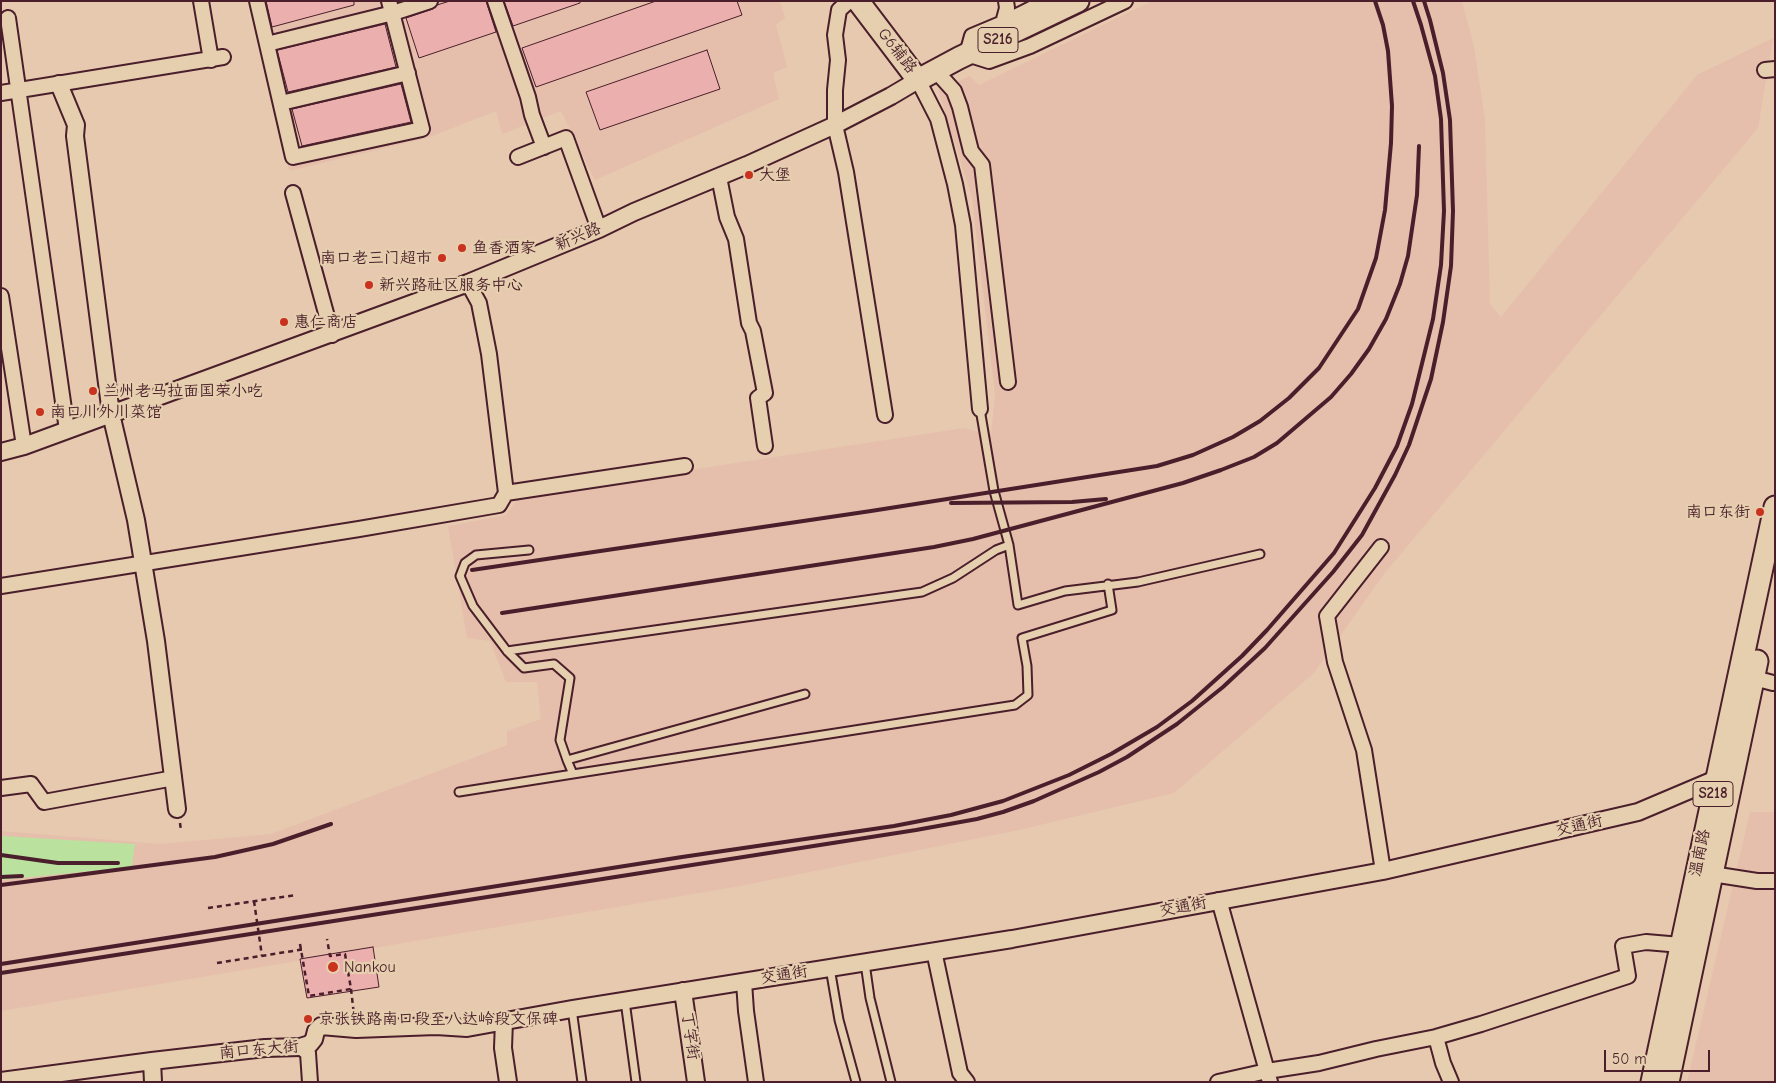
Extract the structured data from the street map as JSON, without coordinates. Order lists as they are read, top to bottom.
{
  "streets": {
    "main road": [
      "S216",
      "G6辅路",
      "S218",
      "温南路"
    ],
    "street": [
      "新兴路",
      "交通街",
      "丁字街",
      "南口东大街"
    ]
  },
  "crossings": [
    ["G6辅路", "新兴路"],
    ["交通街", "温南路"],
    ["交通街", "丁字街"],
    ["交通街", "南口东大街"]
  ],
  "places": [
    "大堡",
    "鱼香酒家",
    "南口老三门超市",
    "新兴路社区服务中心",
    "惠仁商店",
    "兰州老马拉面国荣小吃",
    "南口川外川菜馆",
    "南口东街",
    "Nankou",
    "京张铁路南口段至八达岭段文保碑"
  ],
  "scale_bar": "50 m"
}
